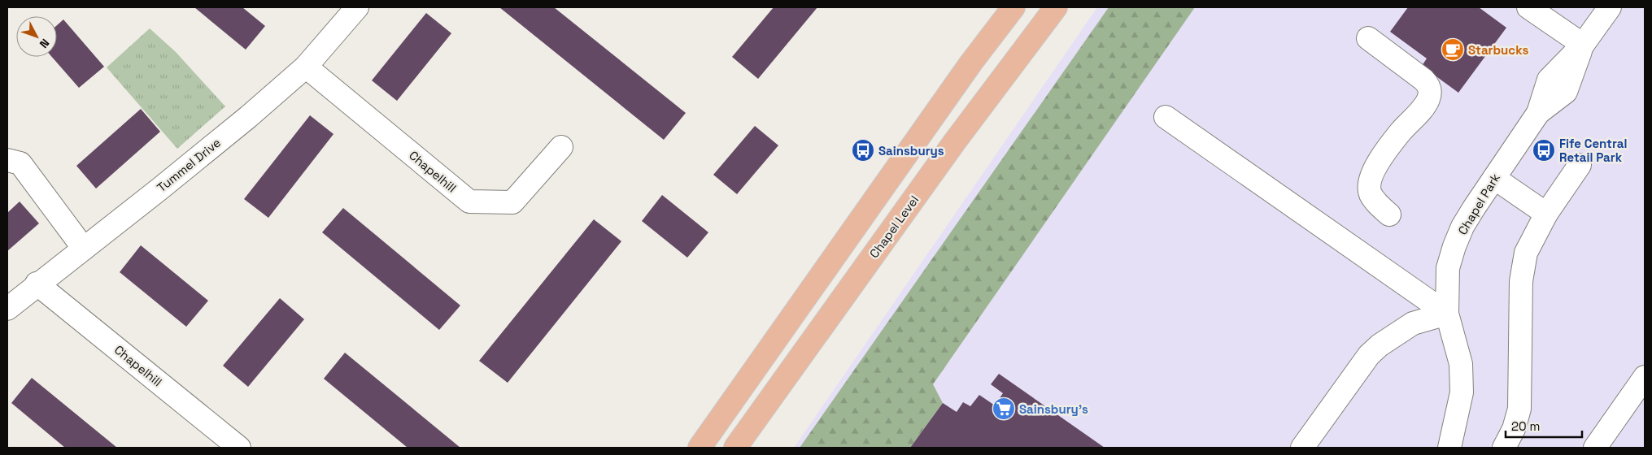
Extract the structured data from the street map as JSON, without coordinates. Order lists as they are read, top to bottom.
{
  "streets": {
    "main road": ["Chapel Level"],
    "street": ["Tummel Drive", "Chapelhill", "Chapel Park"]
  },
  "crossings": [
    ["Tummel Drive", "Chapelhill"]
  ],
  "places": {
    "cafe": ["Starbucks"],
    "bus stop": ["Sainsburys", "Fife Central Retail Park"],
    "supermarket": ["Sainsbury's"]
  },
  "scale_bar": "20 m",
  "north": "bottom right"
}
